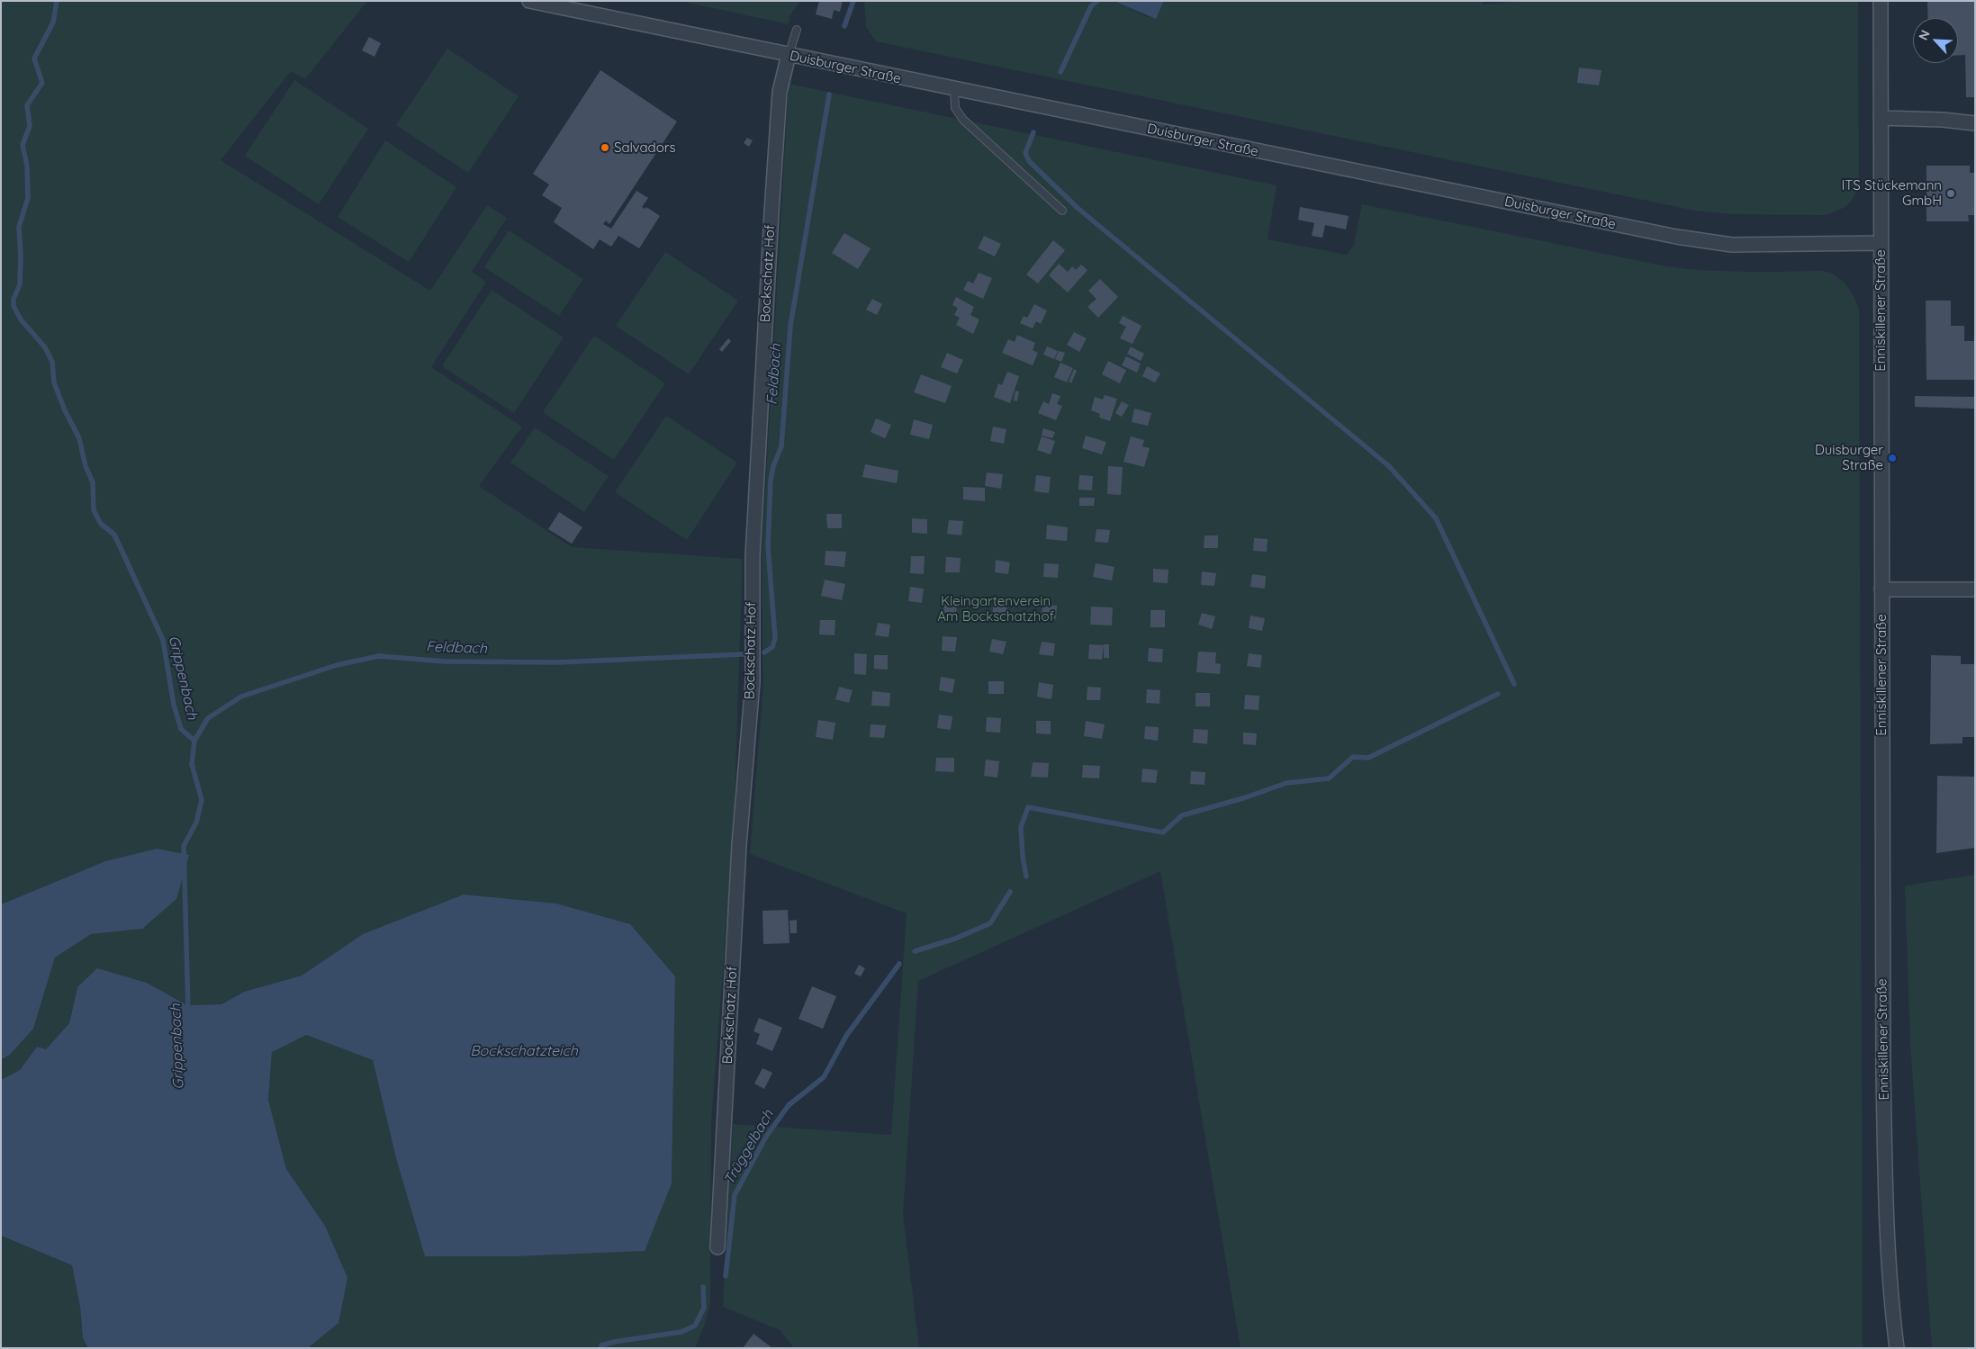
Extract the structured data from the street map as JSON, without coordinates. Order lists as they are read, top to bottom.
{
  "streets": {
    "street": ["Duisburger Straße", "Bockschatz Hof", "Enniskillener Straße"]
  },
  "crossings": [
    ["Duisburger Straße", "Bockschatz Hof"],
    ["Duisburger Straße", "Enniskillener Straße"]
  ],
  "water": [
    "Feldbach",
    "Grippenbach",
    "Bockschatzteich",
    "Trüggelbach"
  ],
  "parks": ["Kleingartenverein Am Bockschatzhof"],
  "places": ["Salvadors", "ITS Stückemann GmbH", "Duisburger Straße"],
  "north": "top left"
}
